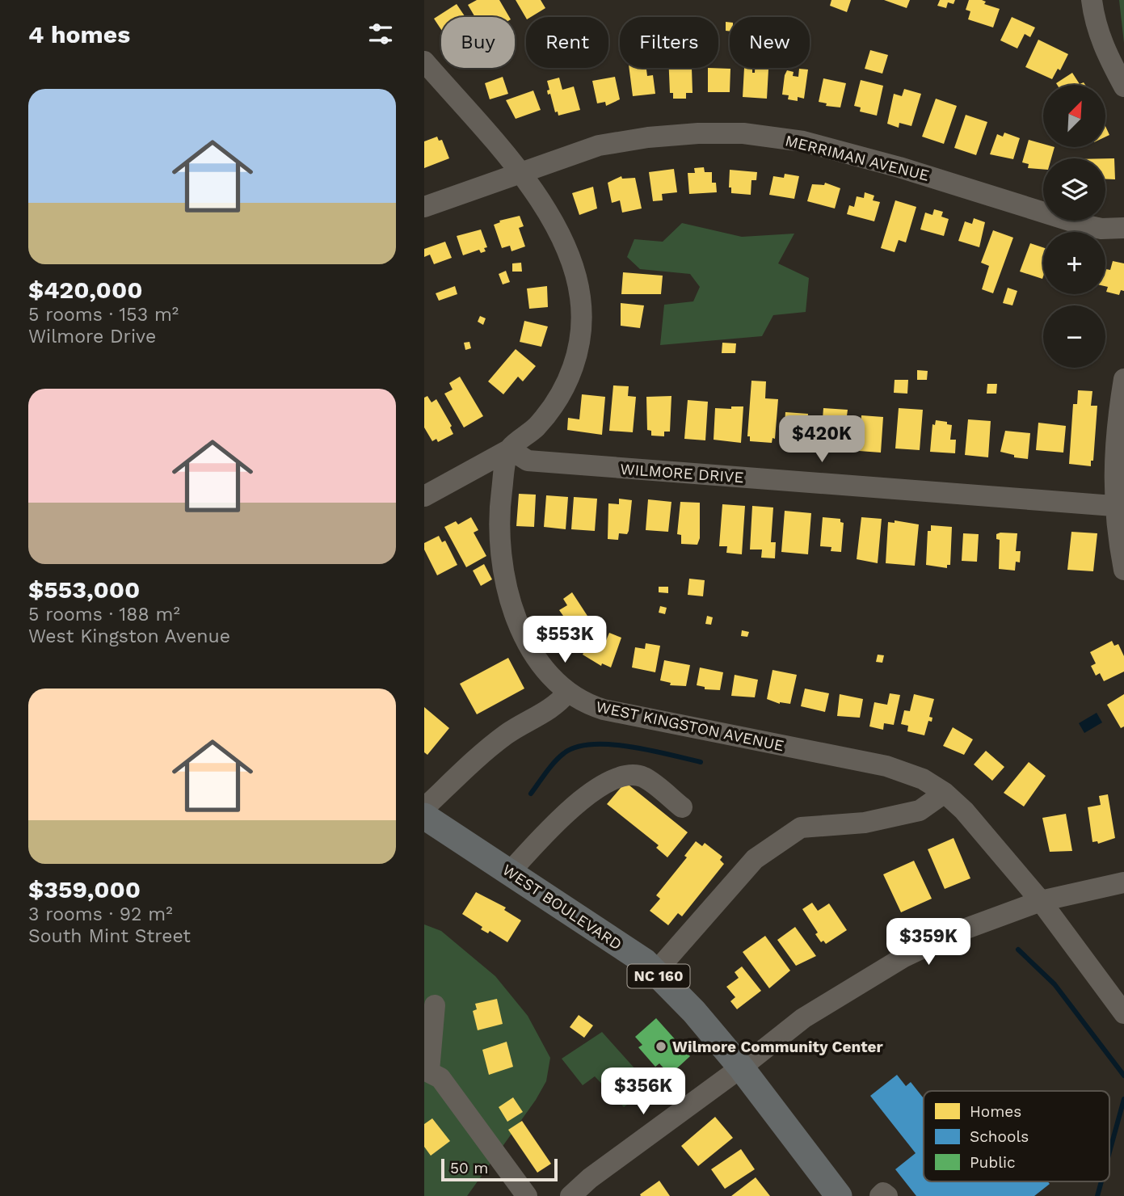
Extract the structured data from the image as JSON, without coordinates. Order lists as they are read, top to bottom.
{
  "streets": {
    "main road": ["WEST BOULEVARD", "NC 160"],
    "street": ["MERRIMAN AVENUE", "WILMORE DRIVE", "WEST KINGSTON AVENUE"]
  },
  "crossings": [
    ["WILMORE DRIVE", "WEST KINGSTON AVENUE"]
  ],
  "places": ["Wilmore Community Center"],
  "legend": ["Homes", "Schools", "Public"],
  "scale_bar": "50 m",
  "north": "top right",
  "page": {
    "heading": "4 homes",
    "chip": [
      "Buy",
      "Rent",
      "Filters",
      "New"
    ],
    "list": [
      {
        "name": "$420,000",
        "note": "5 rooms · 153 m² · Wilmore Drive"
      },
      {
        "name": "$553,000",
        "note": "5 rooms · 188 m² · West Kingston Avenue"
      },
      {
        "name": "$359,000",
        "note": "3 rooms · 92 m² · South Mint Street"
      }
    ],
    "map_buttons": ["+", "−"],
    "price": [
      "$420K",
      "$553K",
      "$359K",
      "$356K"
    ],
    "scale": "50 m"
  }
}
